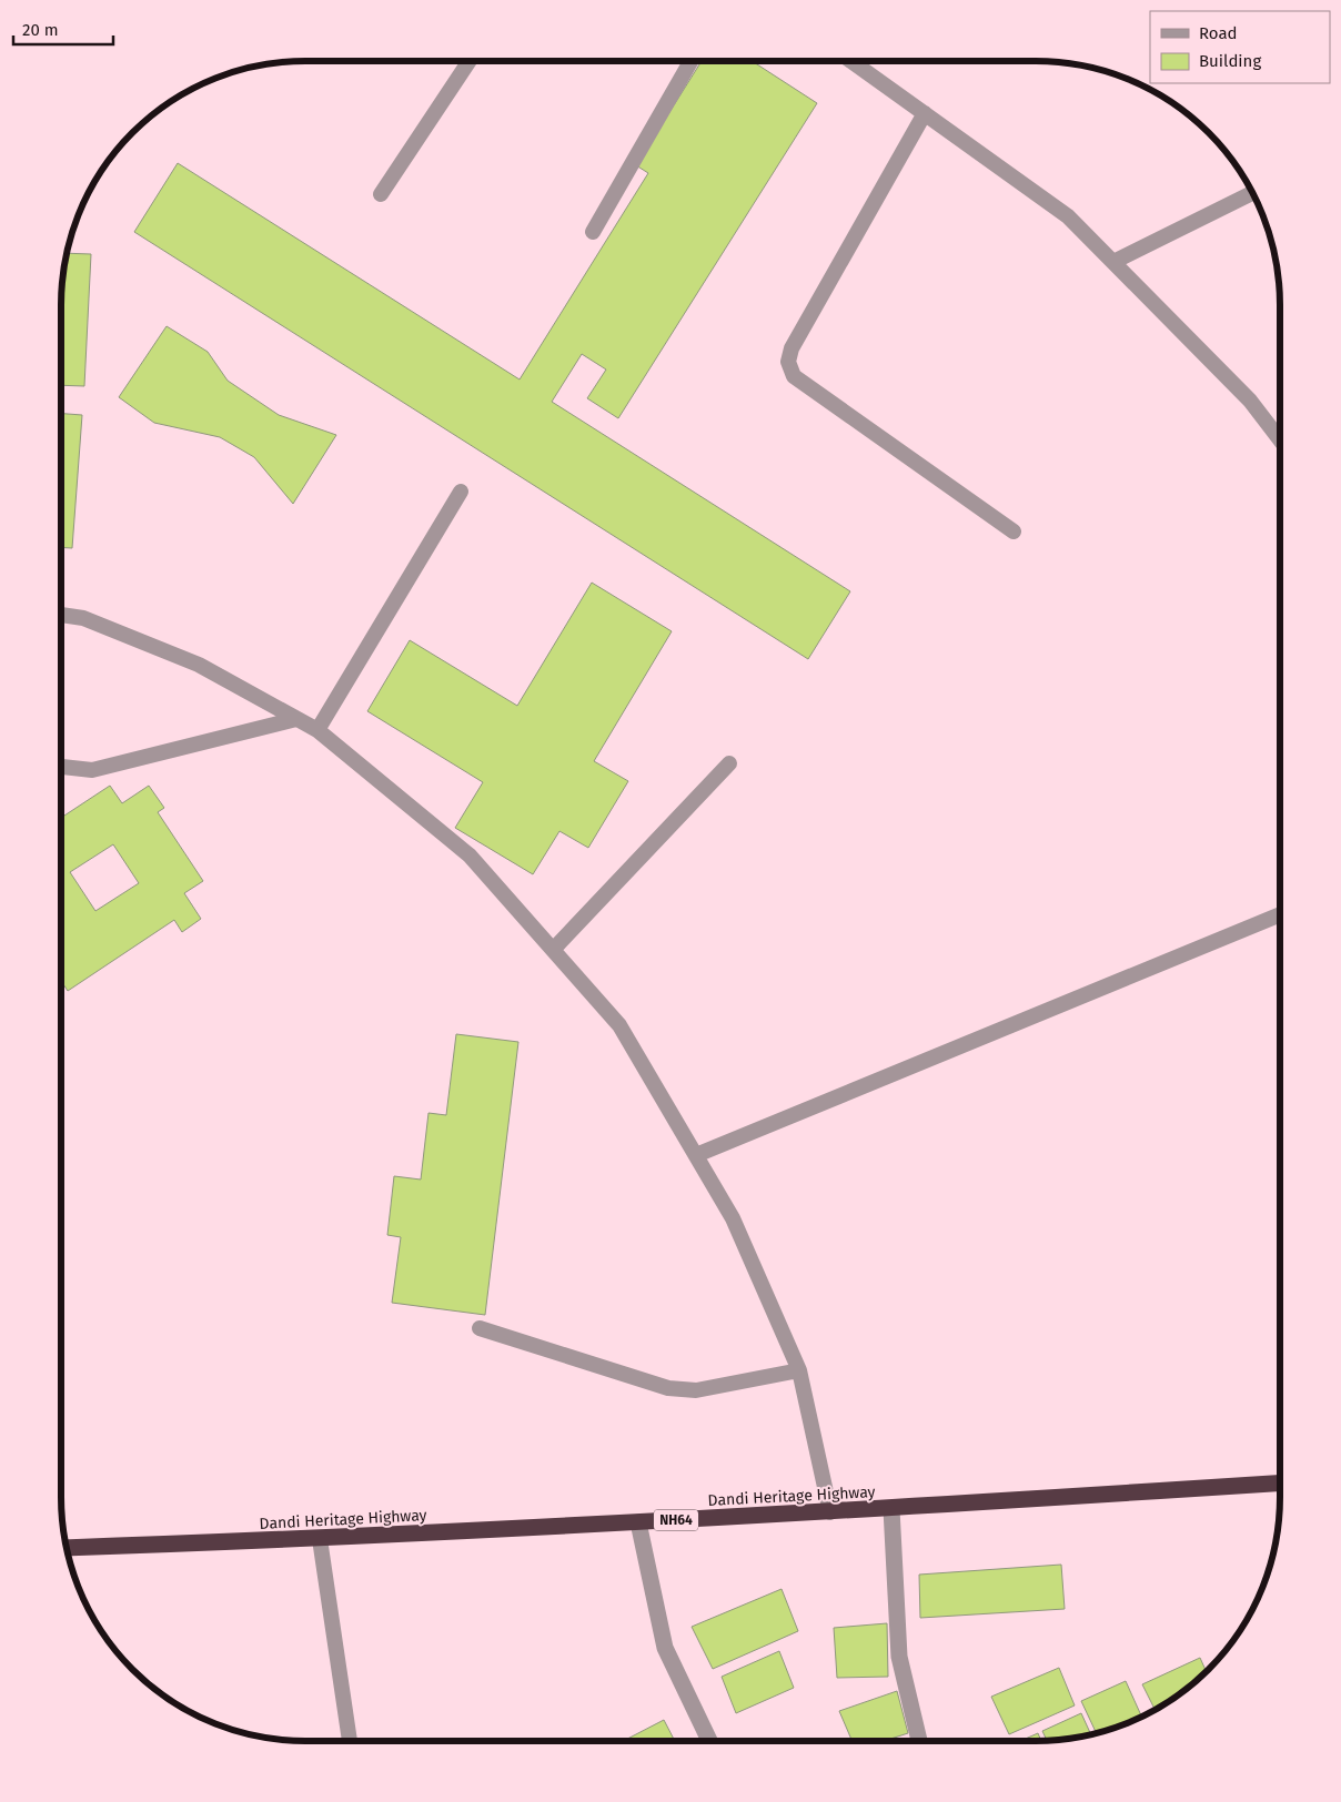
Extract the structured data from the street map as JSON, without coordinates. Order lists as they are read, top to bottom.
{
  "streets": {
    "highway": ["Dandi Heritage Highway", "NH64"]
  },
  "legend": ["Road", "Building"],
  "scale_bar": "20 m"
}
